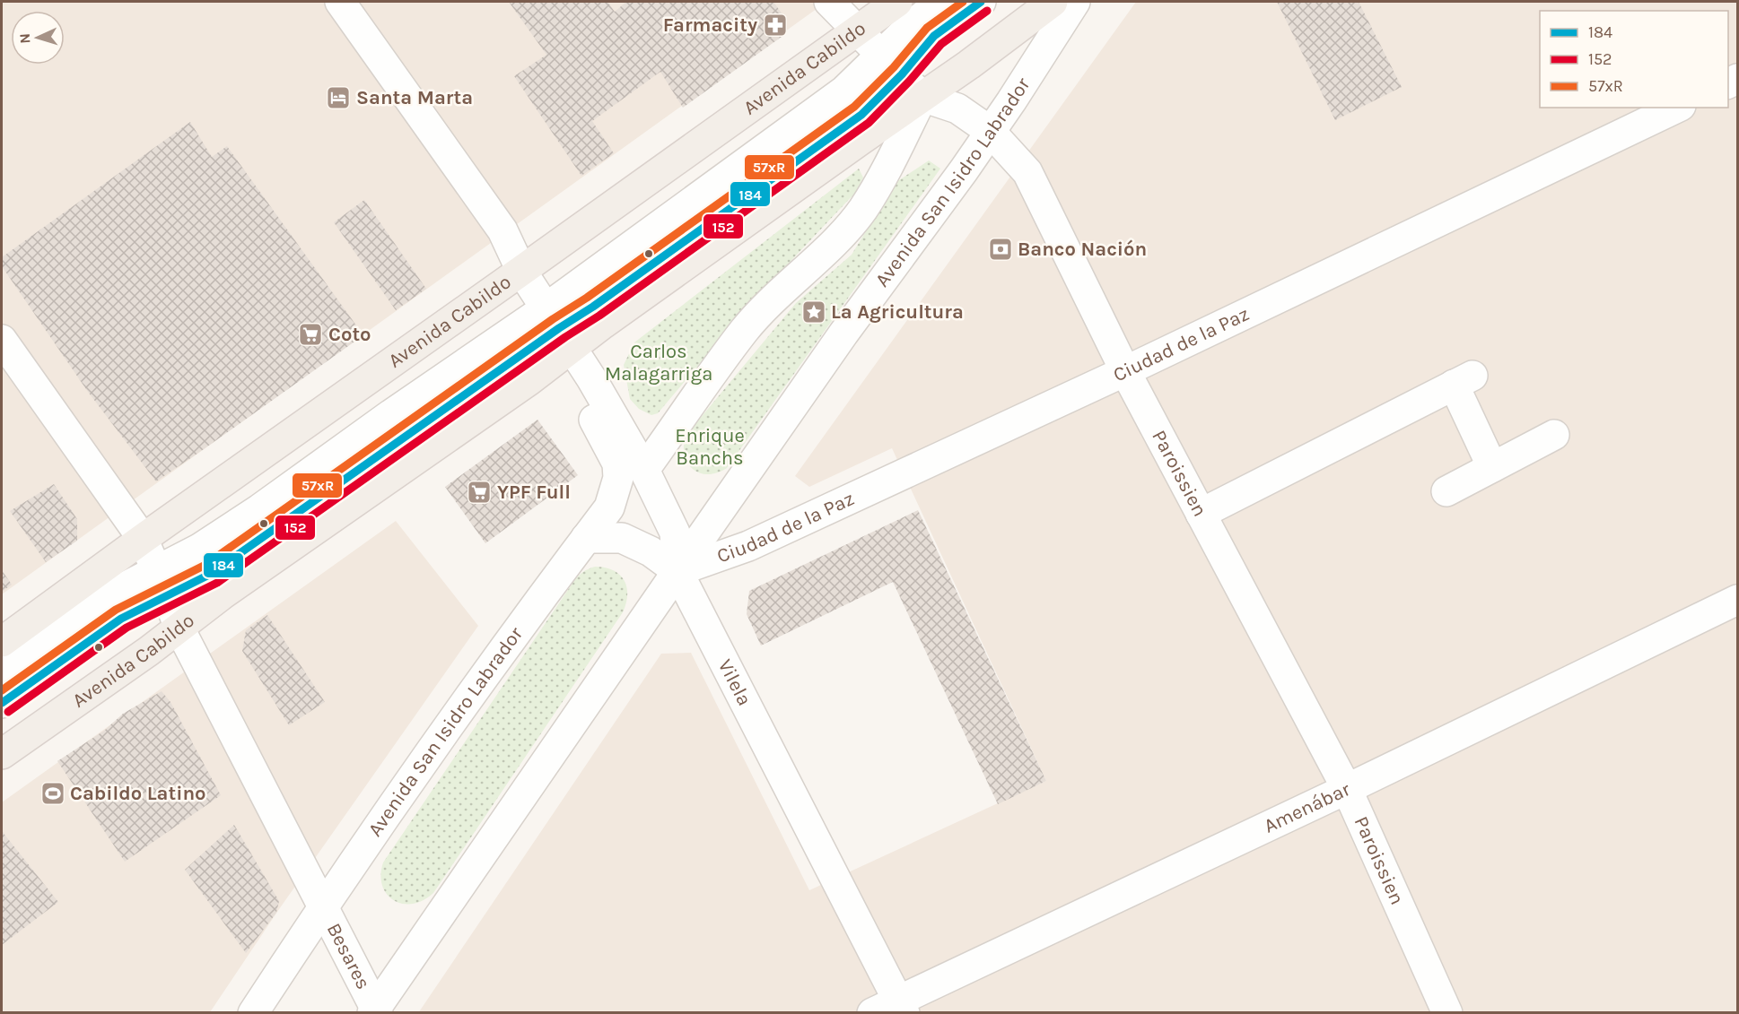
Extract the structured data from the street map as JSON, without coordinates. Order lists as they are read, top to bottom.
{
  "streets": {
    "main road": ["Avenida Cabildo"],
    "street": [
      "Avenida San Isidro Labrador",
      "Ciudad de la Paz",
      "Paroissien",
      "Vilela",
      "Amenábar",
      "Besares"
    ]
  },
  "crossings": [
    ["Avenida Cabildo", "Paroissien"],
    ["Avenida Cabildo", "Vilela"],
    ["Avenida Cabildo", "Besares"],
    ["Avenida San Isidro Labrador", "Ciudad de la Paz"],
    ["Avenida San Isidro Labrador", "Paroissien"],
    ["Avenida San Isidro Labrador", "Vilela"],
    ["Avenida San Isidro Labrador", "Besares"],
    ["Ciudad de la Paz", "Paroissien"],
    ["Ciudad de la Paz", "Vilela"],
    ["Paroissien", "Amenábar"],
    ["Vilela", "Amenábar"]
  ],
  "parks": ["Carlos Malagarriga", "Enrique Banchs"],
  "places": {
    "pharmacy": ["Farmacity"],
    "hotel": ["Santa Marta"],
    "bank": ["Banco Nación"],
    "place": ["La Agricultura"],
    "supermarket": ["Coto", "YPF Full"],
    "sports": ["Cabildo Latino"]
  },
  "lines": ["transit line 184", "transit line 57xR", "transit line 152"],
  "legend": ["184", "152", "57xR"],
  "north": "left"
}
